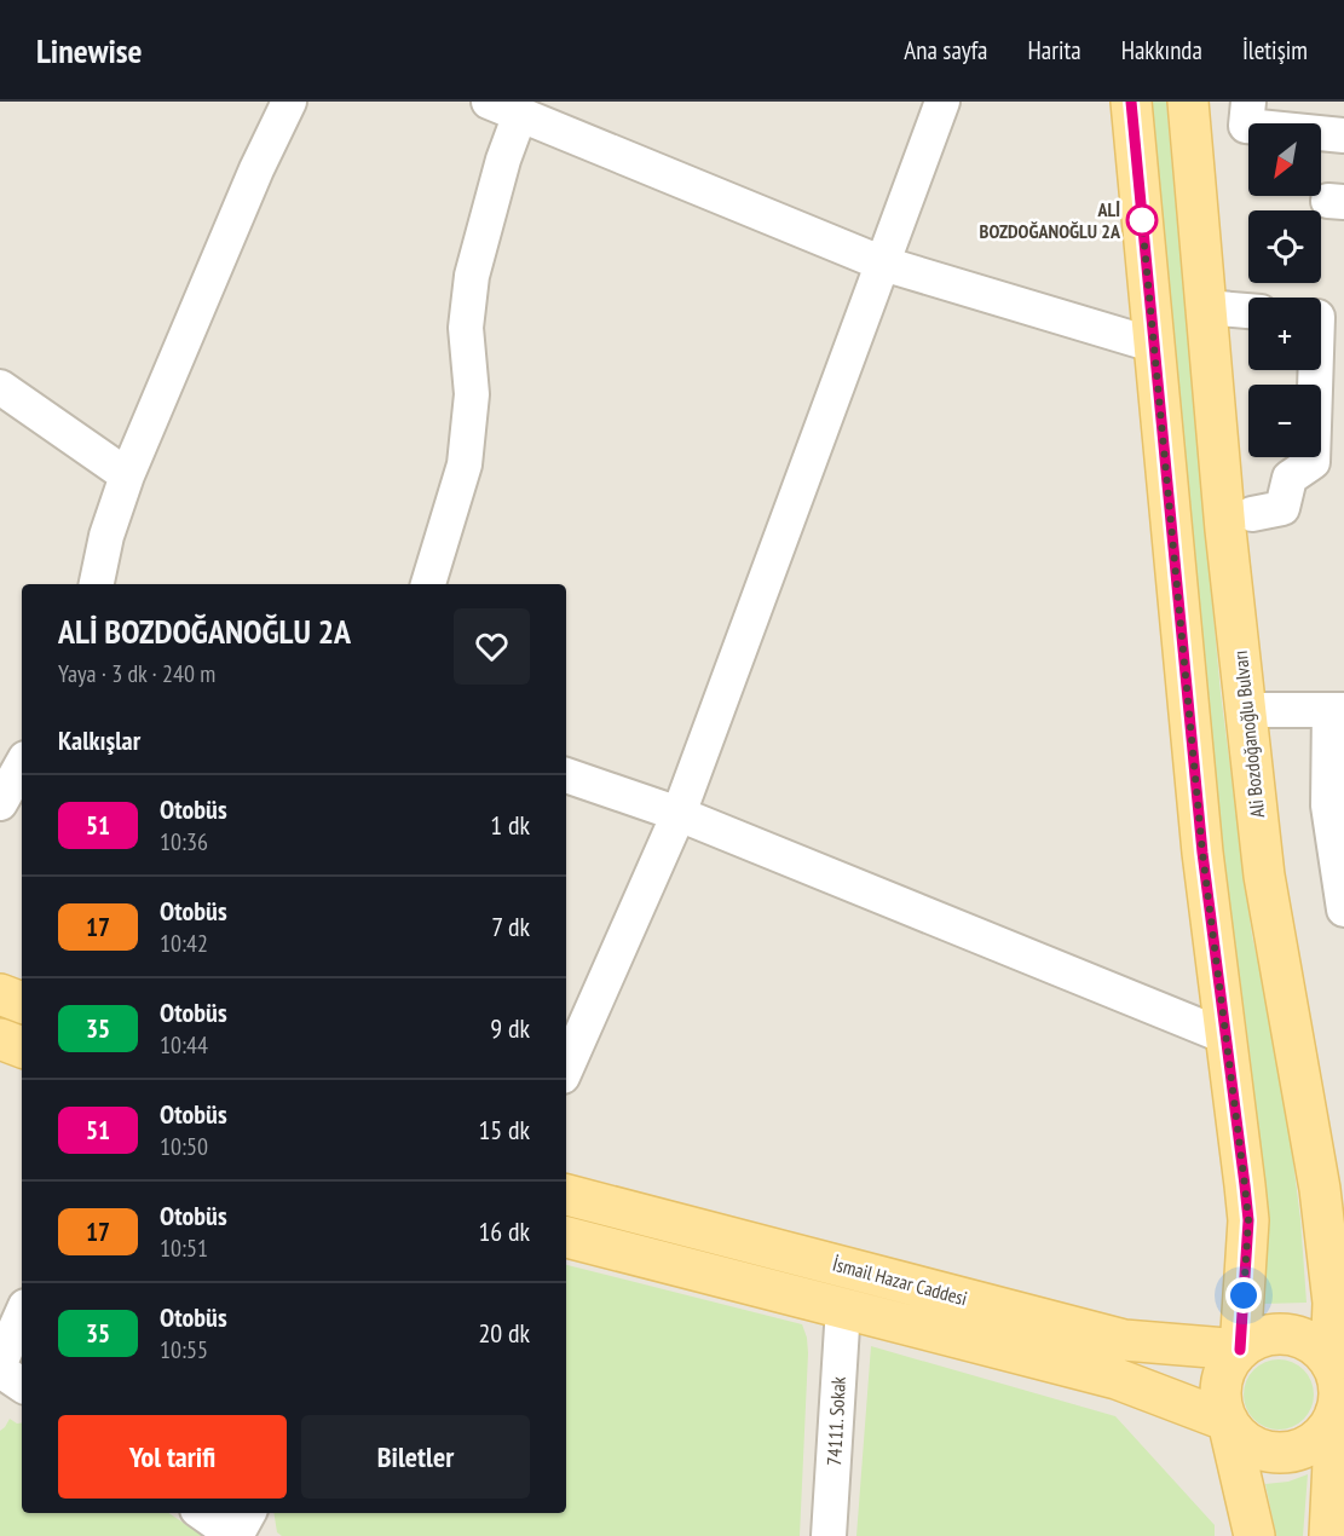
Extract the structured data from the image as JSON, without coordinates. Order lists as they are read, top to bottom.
{
  "streets": {
    "main road": ["Ali Bozdoğanoğlu Bulvarı", "İsmail Hazar Caddesi"],
    "street": ["74111. Sokak"]
  },
  "crossings": [
    ["Ali Bozdoğanoğlu Bulvarı", "İsmail Hazar Caddesi"],
    ["İsmail Hazar Caddesi", "74111. Sokak"]
  ],
  "places": ["ALİ BOZDOĞANOĞLU 2A"],
  "lines": ["bus line 51"],
  "north": "bottom left",
  "page": {
    "header": "Linewise",
    "nav": [
      "Ana sayfa",
      "Harita",
      "Hakkında",
      "İletişim"
    ],
    "map_buttons": ["+", "−"],
    "heading": [
      ["ALİ BOZDOĞANOĞLU 2A", "Yaya · 3 dk · 240 m"],
      "Kalkışlar"
    ],
    "list": [
      {
        "mark": "51",
        "name": "Otobüs",
        "note": "10:36",
        "value": "1 dk"
      },
      {
        "mark": "17",
        "name": "Otobüs",
        "note": "10:42",
        "value": "7 dk"
      },
      {
        "mark": "35",
        "name": "Otobüs",
        "note": "10:44",
        "value": "9 dk"
      },
      {
        "mark": "51",
        "name": "Otobüs",
        "note": "10:50",
        "value": "15 dk"
      },
      {
        "mark": "17",
        "name": "Otobüs",
        "note": "10:51",
        "value": "16 dk"
      },
      {
        "mark": "35",
        "name": "Otobüs",
        "note": "10:55",
        "value": "20 dk"
      }
    ],
    "buttons": ["Yol tarifi", "Biletler"]
  }
}
